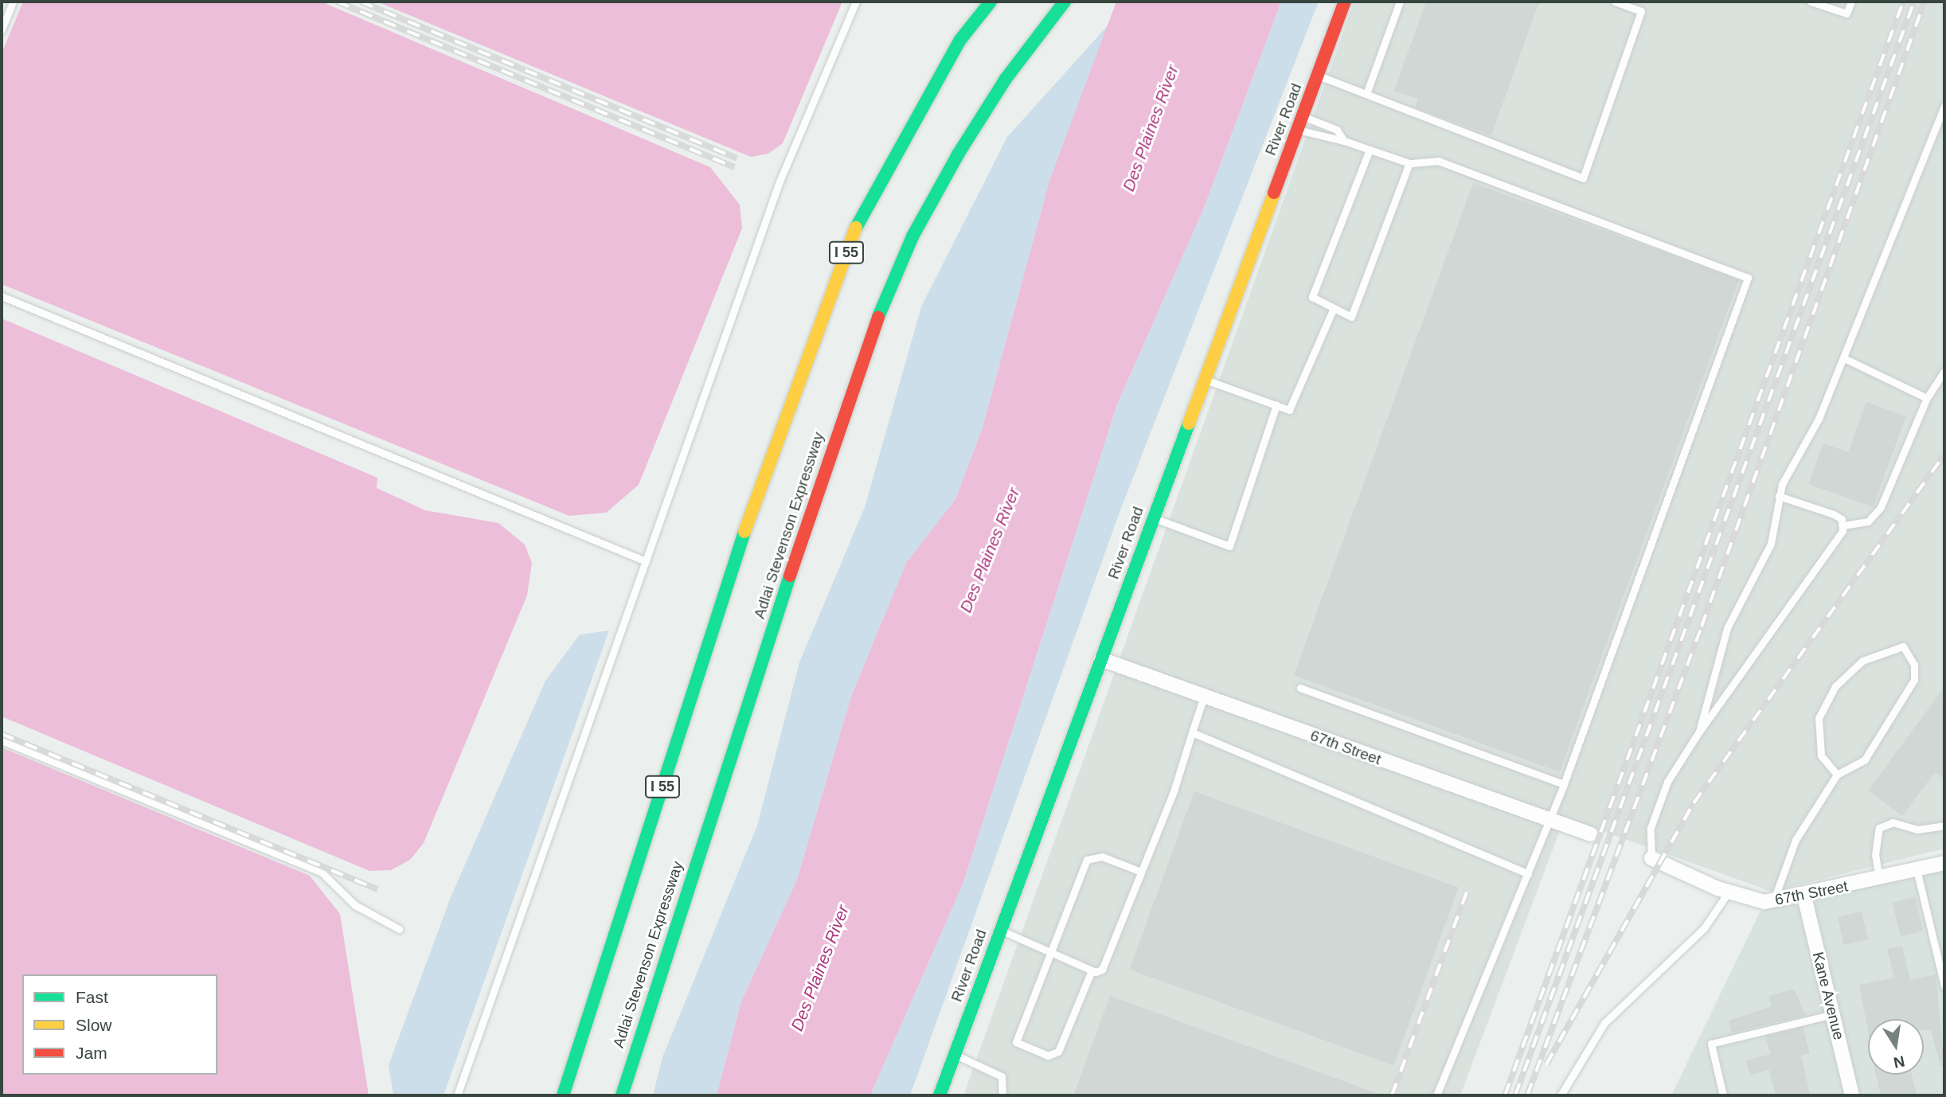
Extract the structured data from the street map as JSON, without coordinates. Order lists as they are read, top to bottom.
{
  "streets": {
    "main road": ["River Road", "I 55", "Adlai Stevenson Expressway"],
    "street": ["67th Street", "Kane Avenue"]
  },
  "crossings": [
    ["River Road", "67th Street"],
    ["67th Street", "Kane Avenue"]
  ],
  "water": ["Des Plaines River"],
  "legend": ["Fast", "Slow", "Jam"],
  "north": "bottom"
}
